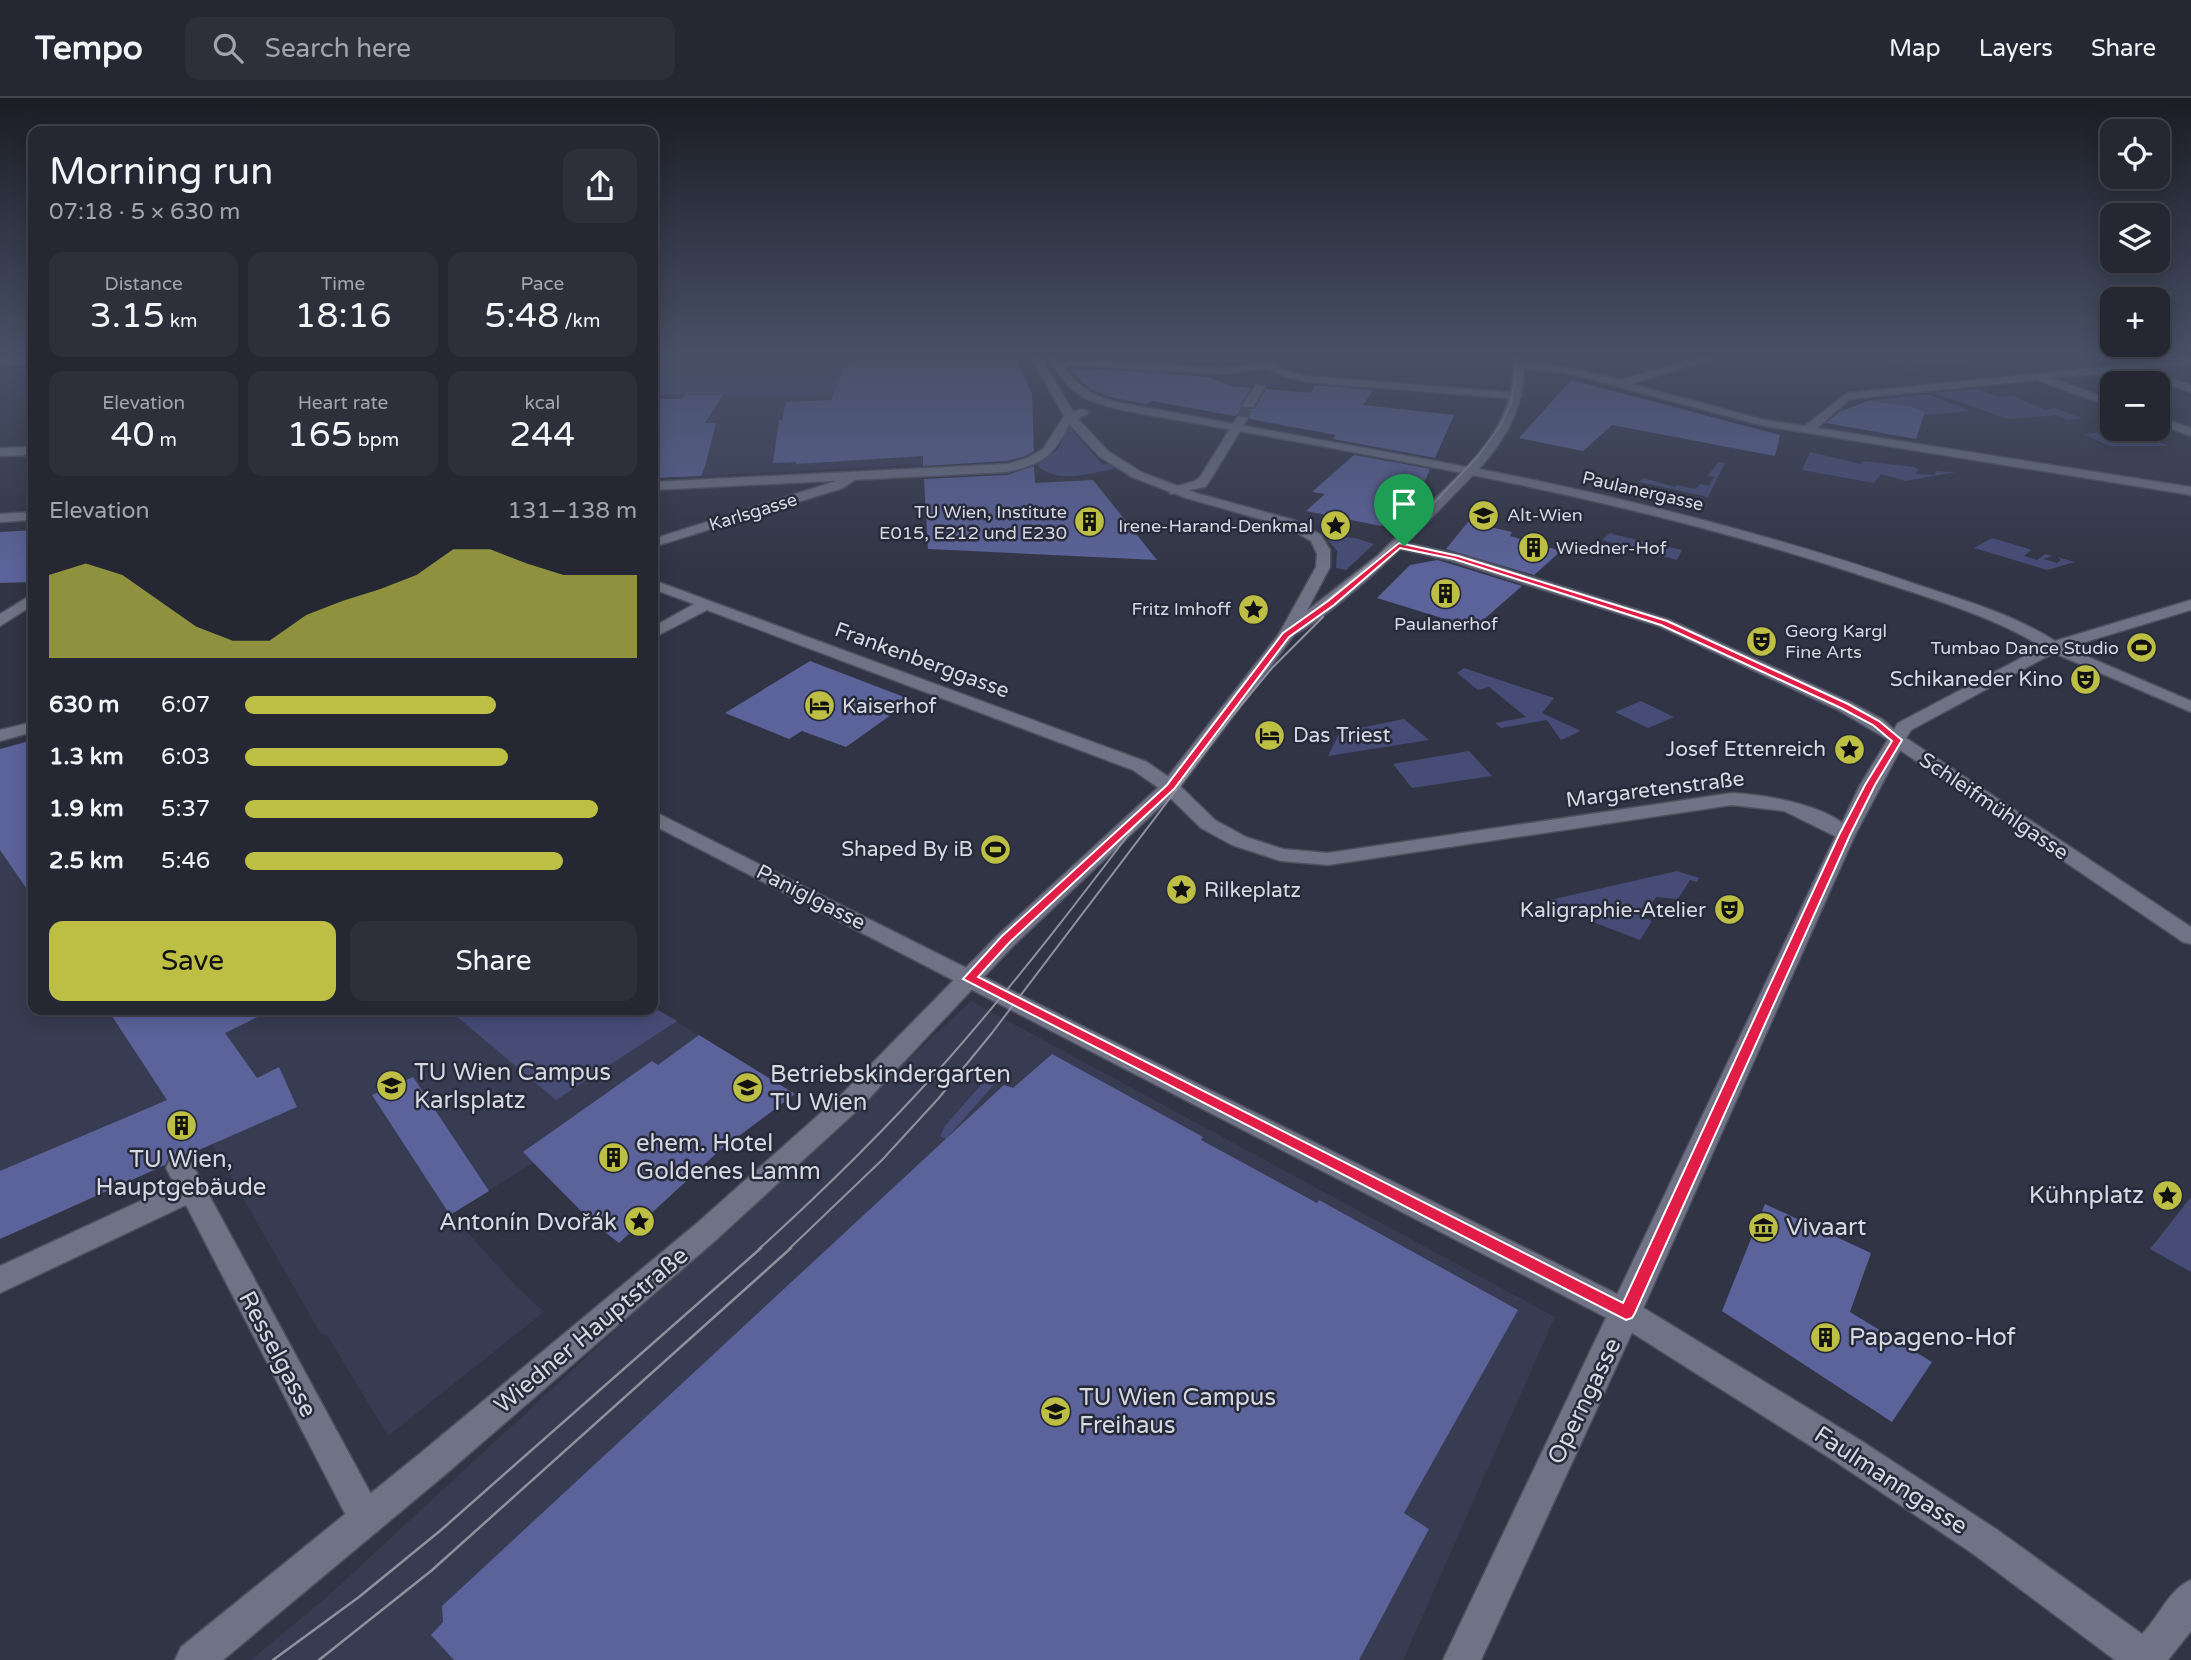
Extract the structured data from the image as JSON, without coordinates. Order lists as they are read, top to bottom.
{
  "streets": {
    "street": [
      "Paulanergasse",
      "Karlsgasse",
      "Frankenberggasse",
      "Margaretenstraße",
      "Schleifmühlgasse",
      "Paniglgasse",
      "Wiedner Hauptstraße",
      "Resselgasse",
      "Operngasse",
      "Faulmanngasse"
    ]
  },
  "crossings": [
    ["Frankenberggasse", "Margaretenstraße"],
    ["Margaretenstraße", "Operngasse"],
    ["Paniglgasse", "Wiedner Hauptstraße"],
    ["Paniglgasse", "Operngasse"],
    ["Paniglgasse", "Faulmanngasse"],
    ["Wiedner Hauptstraße", "Resselgasse"],
    ["Operngasse", "Faulmanngasse"]
  ],
  "places": {
    "school or university": [
      "Alt-Wien",
      "TU Wien Campus Karlsplatz",
      "Betriebskindergarten TU Wien",
      "TU Wien Campus Freihaus"
    ],
    "building": [
      "TU Wien, Institute E015, E212 und E230",
      "Wiedner-Hof",
      "Paulanerhof",
      "TU Wien, Hauptgebäude",
      "ehem. Hotel Goldenes Lamm",
      "Papageno-Hof"
    ],
    "place": [
      "Irene-Harand-Denkmal",
      "Fritz Imhoff",
      "Josef Ettenreich",
      "Rilkeplatz",
      "Kühnplatz",
      "Antonín Dvořák"
    ],
    "theatre": ["Georg Kargl Fine Arts", "Schikaneder Kino", "Kaligraphie-Atelier"],
    "sports": ["Tumbao Dance Studio", "Shaped By iB"],
    "hotel": ["Kaiserhof", "Das Triest"],
    "museum": ["Vivaart"]
  },
  "page": {
    "header": "Tempo",
    "search": "Search here",
    "nav": ["Map", "Layers", "Share"],
    "map_buttons": ["+", "−"],
    "heading": ["Morning run", "07:18 · 5 × 630 m"],
    "stats": [
      ["Distance", "3.15 km"],
      ["Time", "18:16"],
      ["Pace", "5:48 /km"],
      ["Elevation", "40 m"],
      ["Heart rate", "165 bpm"],
      ["kcal", "244"]
    ],
    "chart": ["Elevation", "131–138 m"],
    "list": [
      {
        "name": "630 m",
        "note": "6:07"
      },
      {
        "name": "1.3 km",
        "note": "6:03"
      },
      {
        "name": "1.9 km",
        "note": "5:37"
      },
      {
        "name": "2.5 km",
        "note": "5:46"
      }
    ],
    "buttons": ["Save", "Share"]
  }
}
